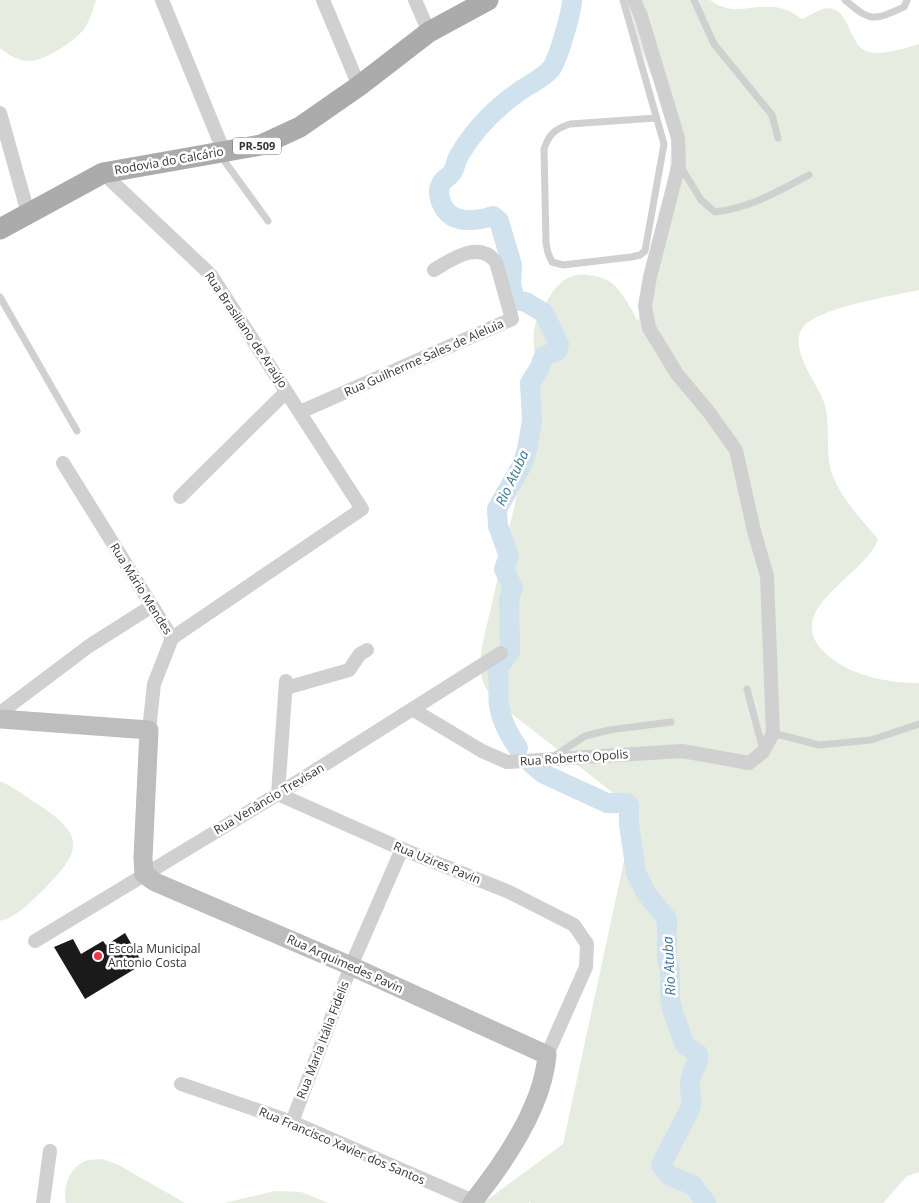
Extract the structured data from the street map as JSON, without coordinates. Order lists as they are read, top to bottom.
{
  "streets": {
    "main road": ["PR-509", "Rodovia do Calcário"],
    "street": [
      "Rua Brasiliano de Araújo",
      "Rua Guilherme Sales de Aleluia",
      "Rua Mário Mendes",
      "Rua Roberto Opolis",
      "Rua Venâncio Trevisan",
      "Rua Uzires Pavin",
      "Rua Arquimedes Pavin",
      "Rua Maria Itália Fidelis",
      "Rua Francisco Xavier dos Santos"
    ]
  },
  "crossings": [
    ["Rodovia do Calcário", "Rua Brasiliano de Araújo"],
    ["Rua Brasiliano de Araújo", "Rua Guilherme Sales de Aleluia"],
    ["Rua Brasiliano de Araújo", "Rua Mário Mendes"],
    ["Rua Mário Mendes", "Rua Venâncio Trevisan"],
    ["Rua Mário Mendes", "Rua Arquimedes Pavin"],
    ["Rua Roberto Opolis", "Rua Venâncio Trevisan"],
    ["Rua Venâncio Trevisan", "Rua Uzires Pavin"],
    ["Rua Venâncio Trevisan", "Rua Arquimedes Pavin"],
    ["Rua Uzires Pavin", "Rua Arquimedes Pavin"],
    ["Rua Uzires Pavin", "Rua Maria Itália Fidelis"],
    ["Rua Arquimedes Pavin", "Rua Maria Itália Fidelis"],
    ["Rua Maria Itália Fidelis", "Rua Francisco Xavier dos Santos"]
  ],
  "water": ["Rio Atuba"],
  "places": ["Escola Municipal Antonio Costa"]
}
